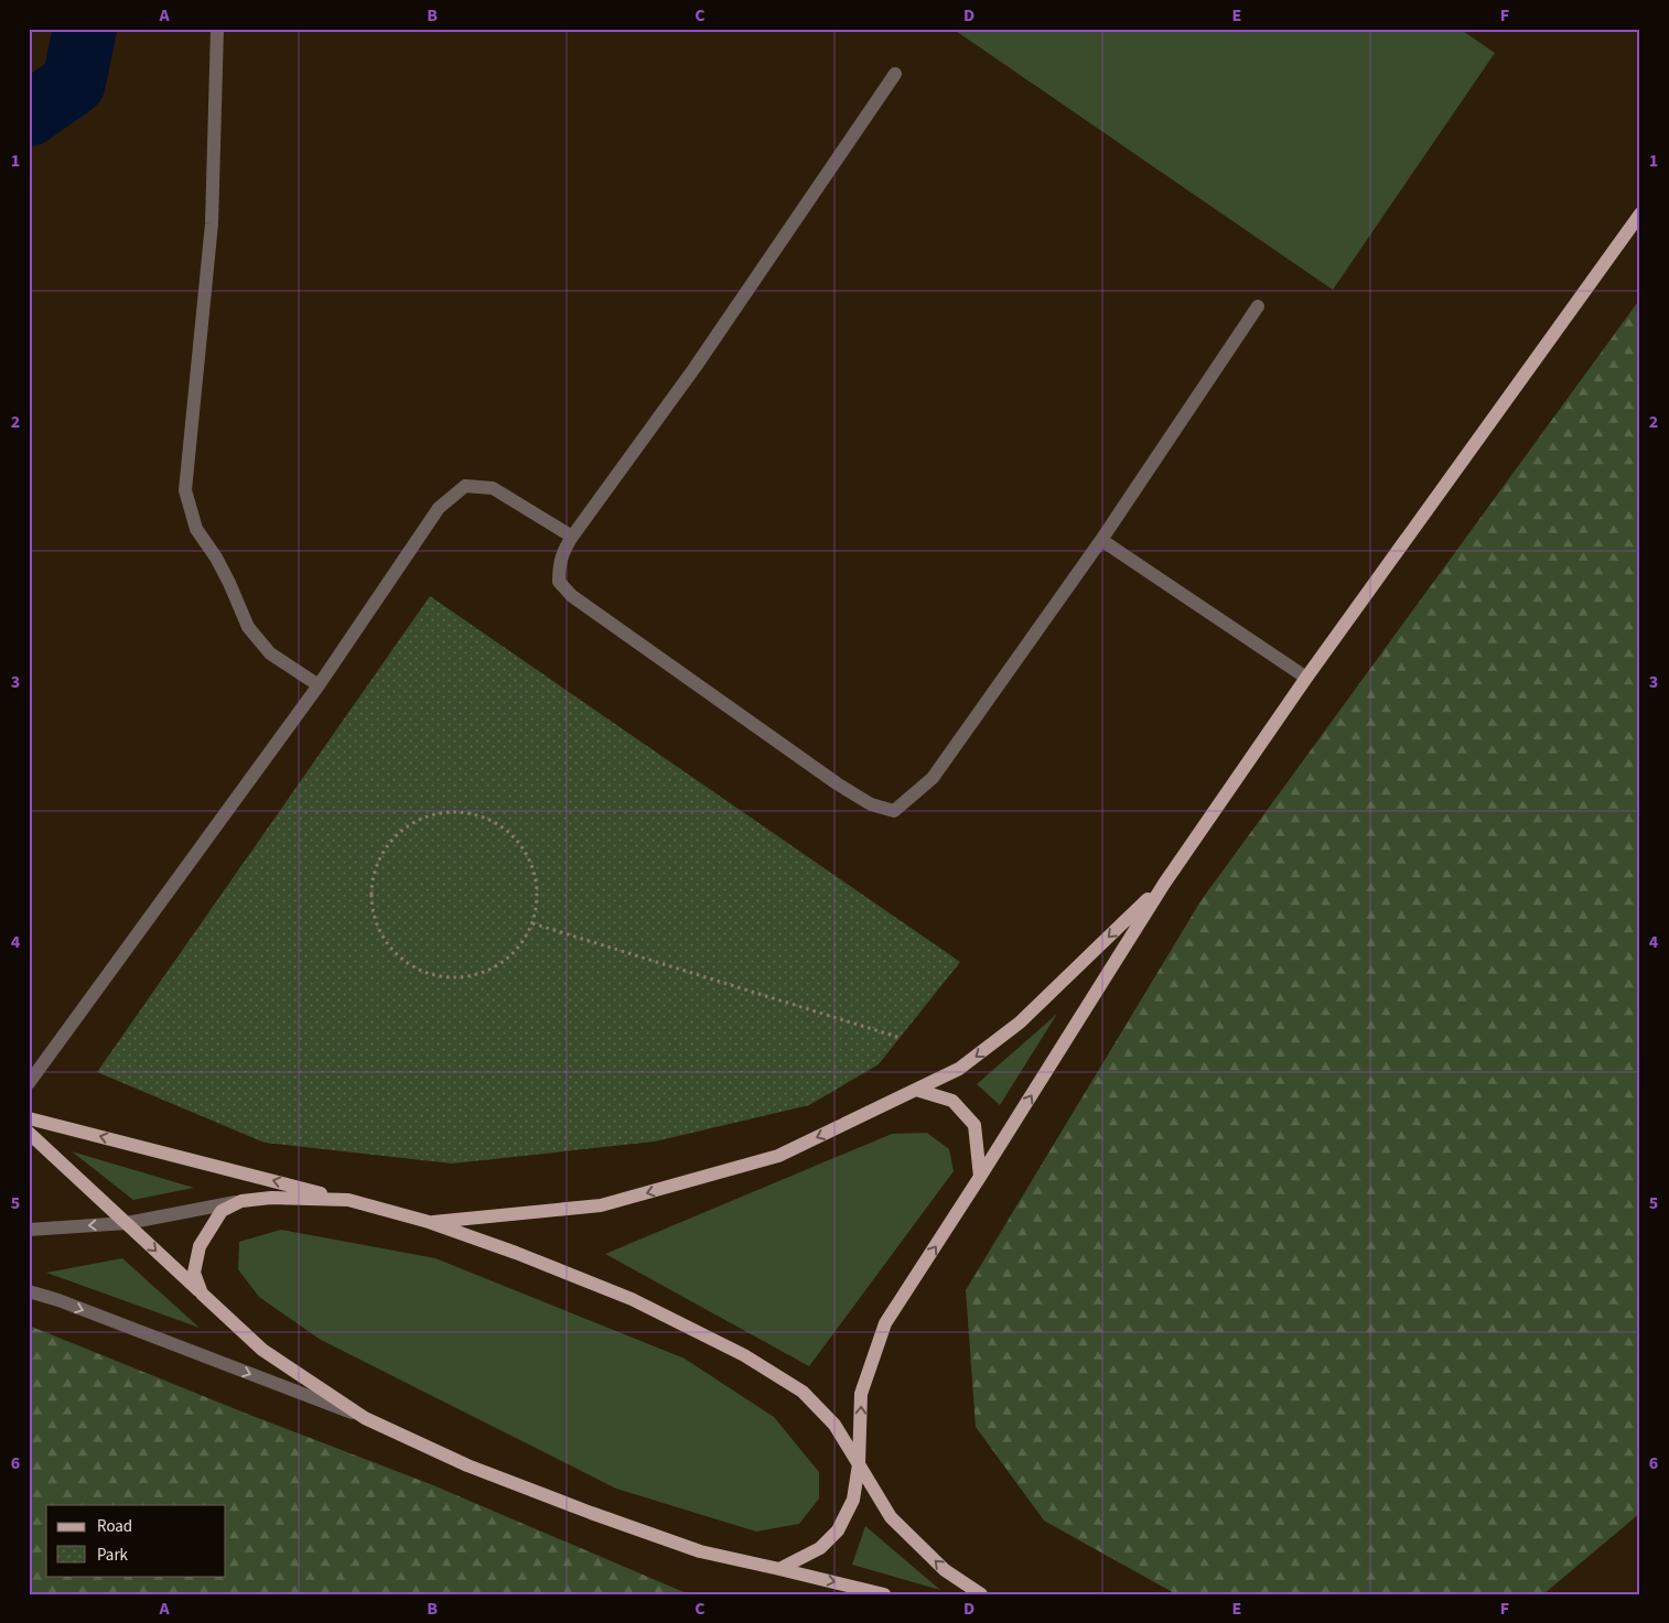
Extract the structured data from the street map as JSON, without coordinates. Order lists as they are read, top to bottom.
{
  "legend": ["Road", "Park"],
  "grid": {
    "columns": [
      "A",
      "B",
      "C",
      "D",
      "E",
      "F"
    ],
    "rows": [
      "1",
      "2",
      "3",
      "4",
      "5",
      "6"
    ]
  }
}
